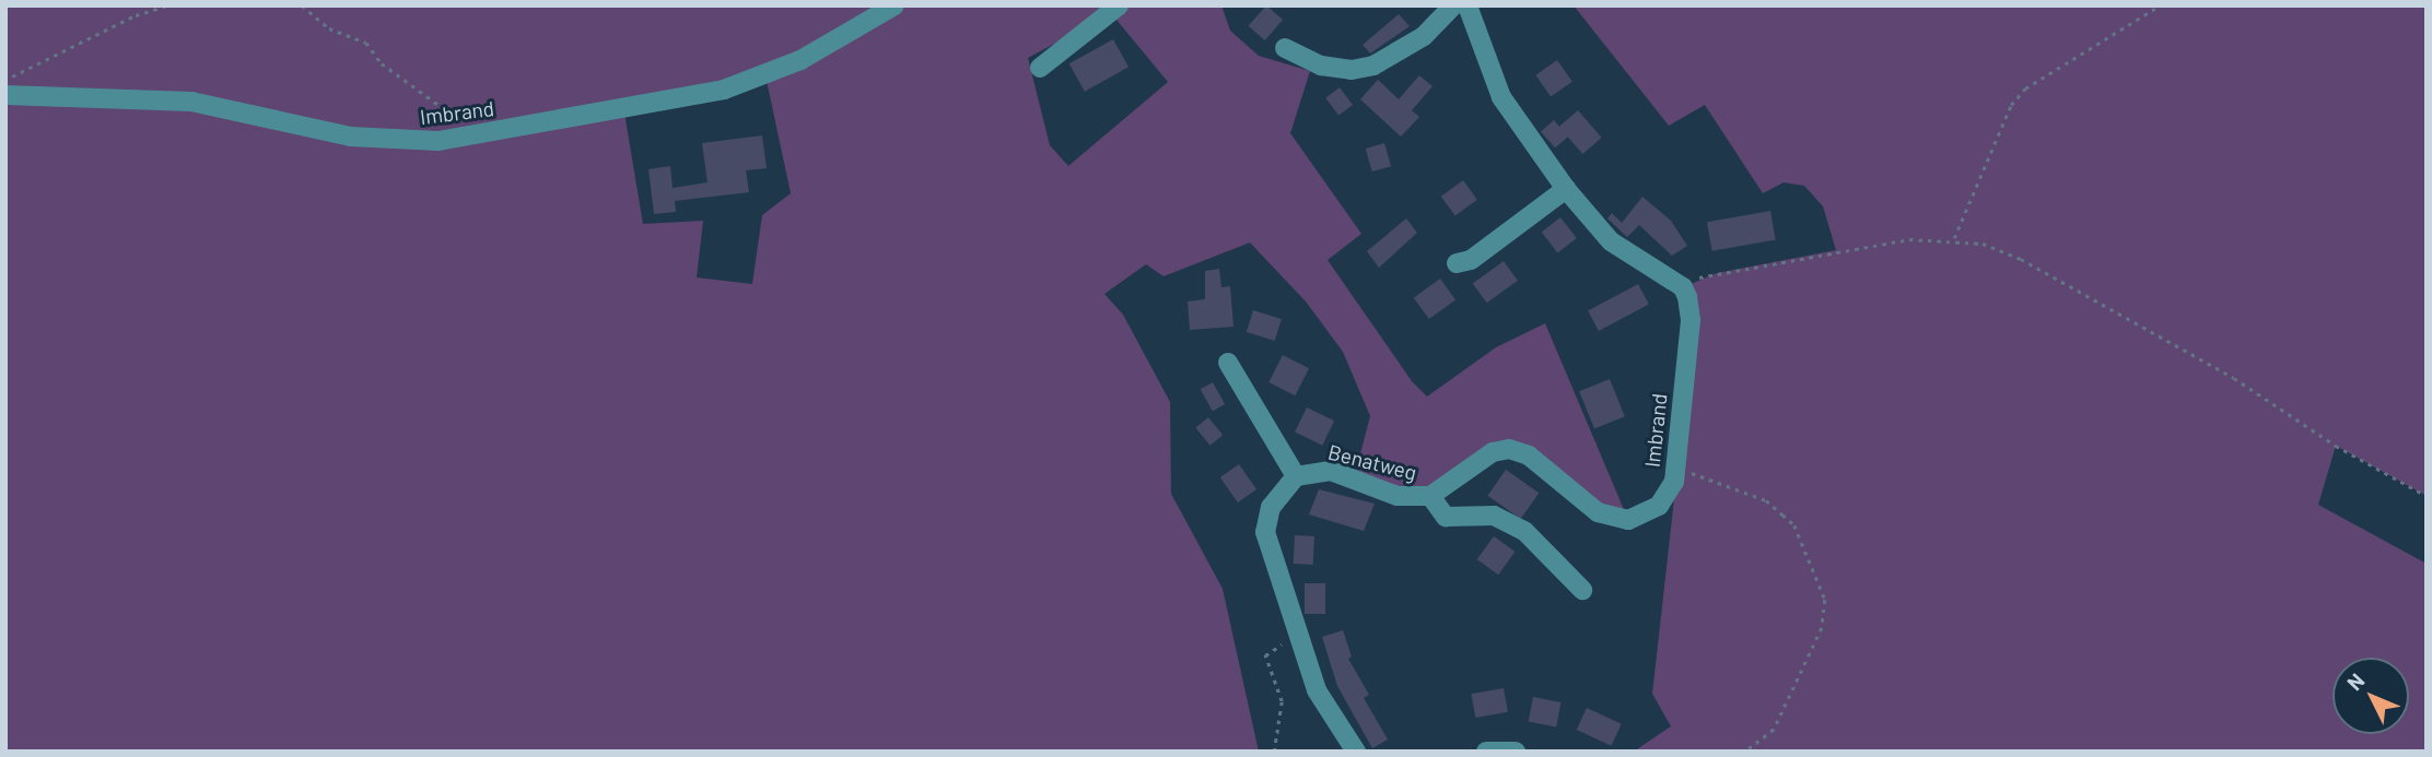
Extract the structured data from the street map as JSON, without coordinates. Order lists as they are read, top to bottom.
{
  "streets": {
    "street": ["Imbrand", "Benatweg"]
  },
  "crossings": [
    ["Imbrand", "Benatweg"]
  ],
  "north": "top left"
}
